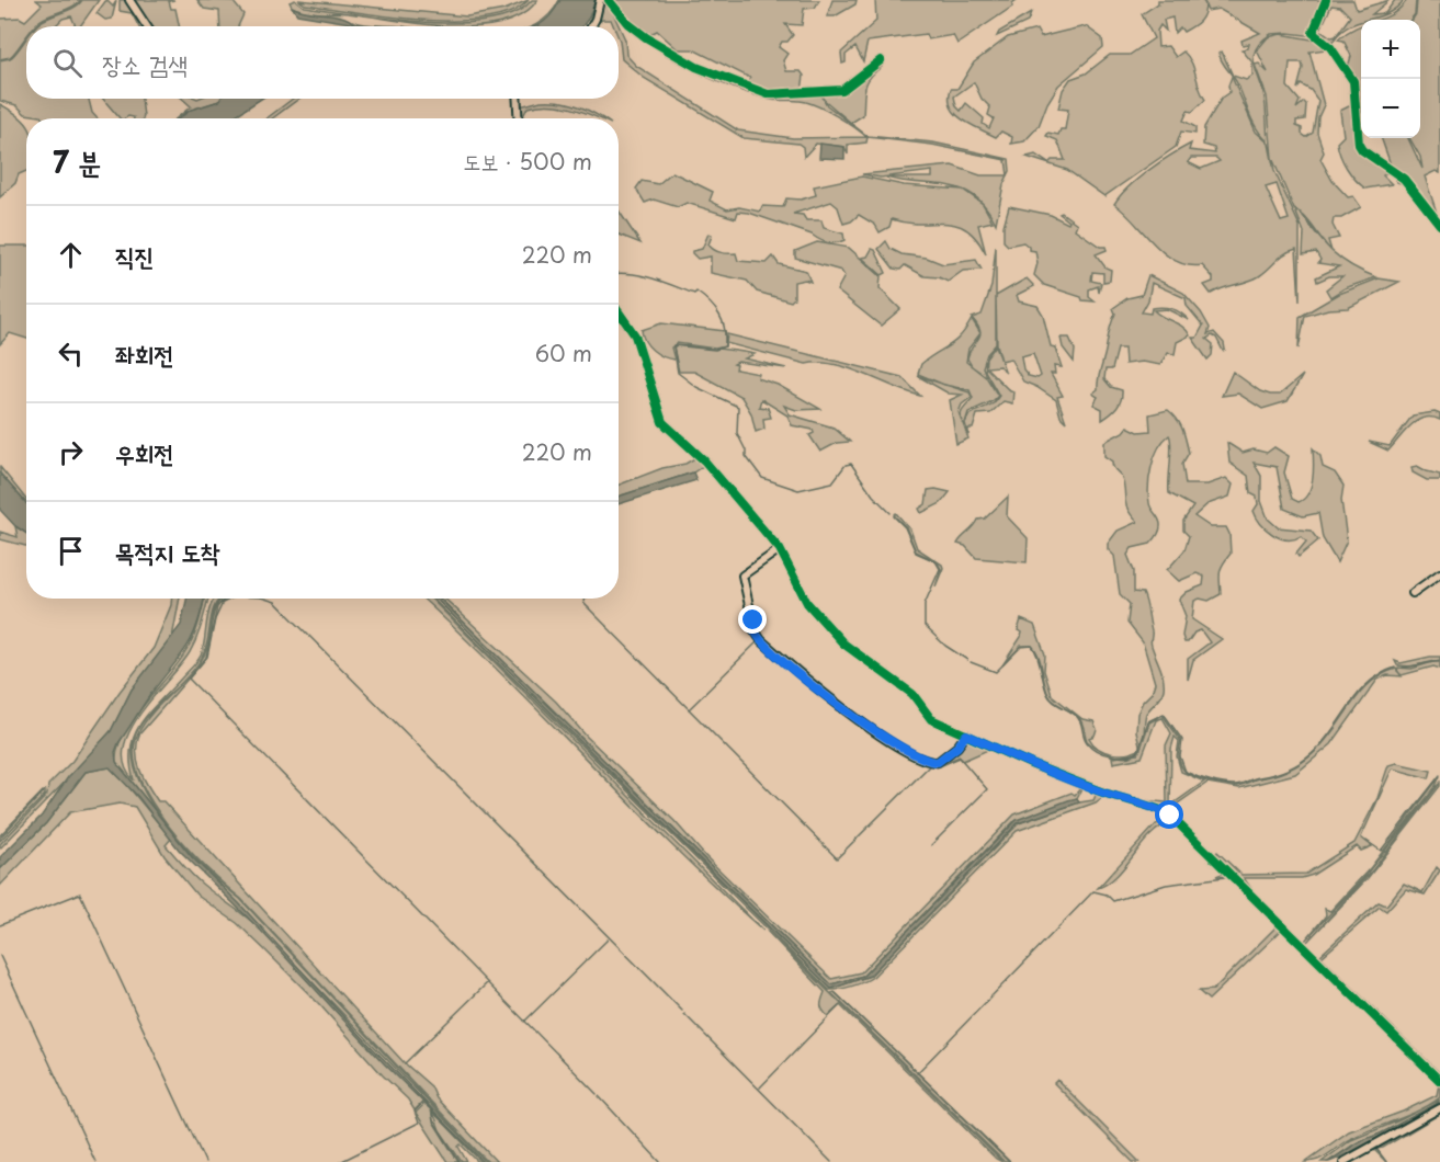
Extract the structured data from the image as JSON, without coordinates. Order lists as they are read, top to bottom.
{
  "page": {
    "map_buttons": ["+", "−"],
    "search": "장소 검색",
    "heading": ["7 분", "도보 · 500 m"],
    "list": [
      ["직진", "220 m"],
      ["좌회전", "60 m"],
      ["우회전", "220 m"],
      "목적지 도착"
    ]
  }
}
